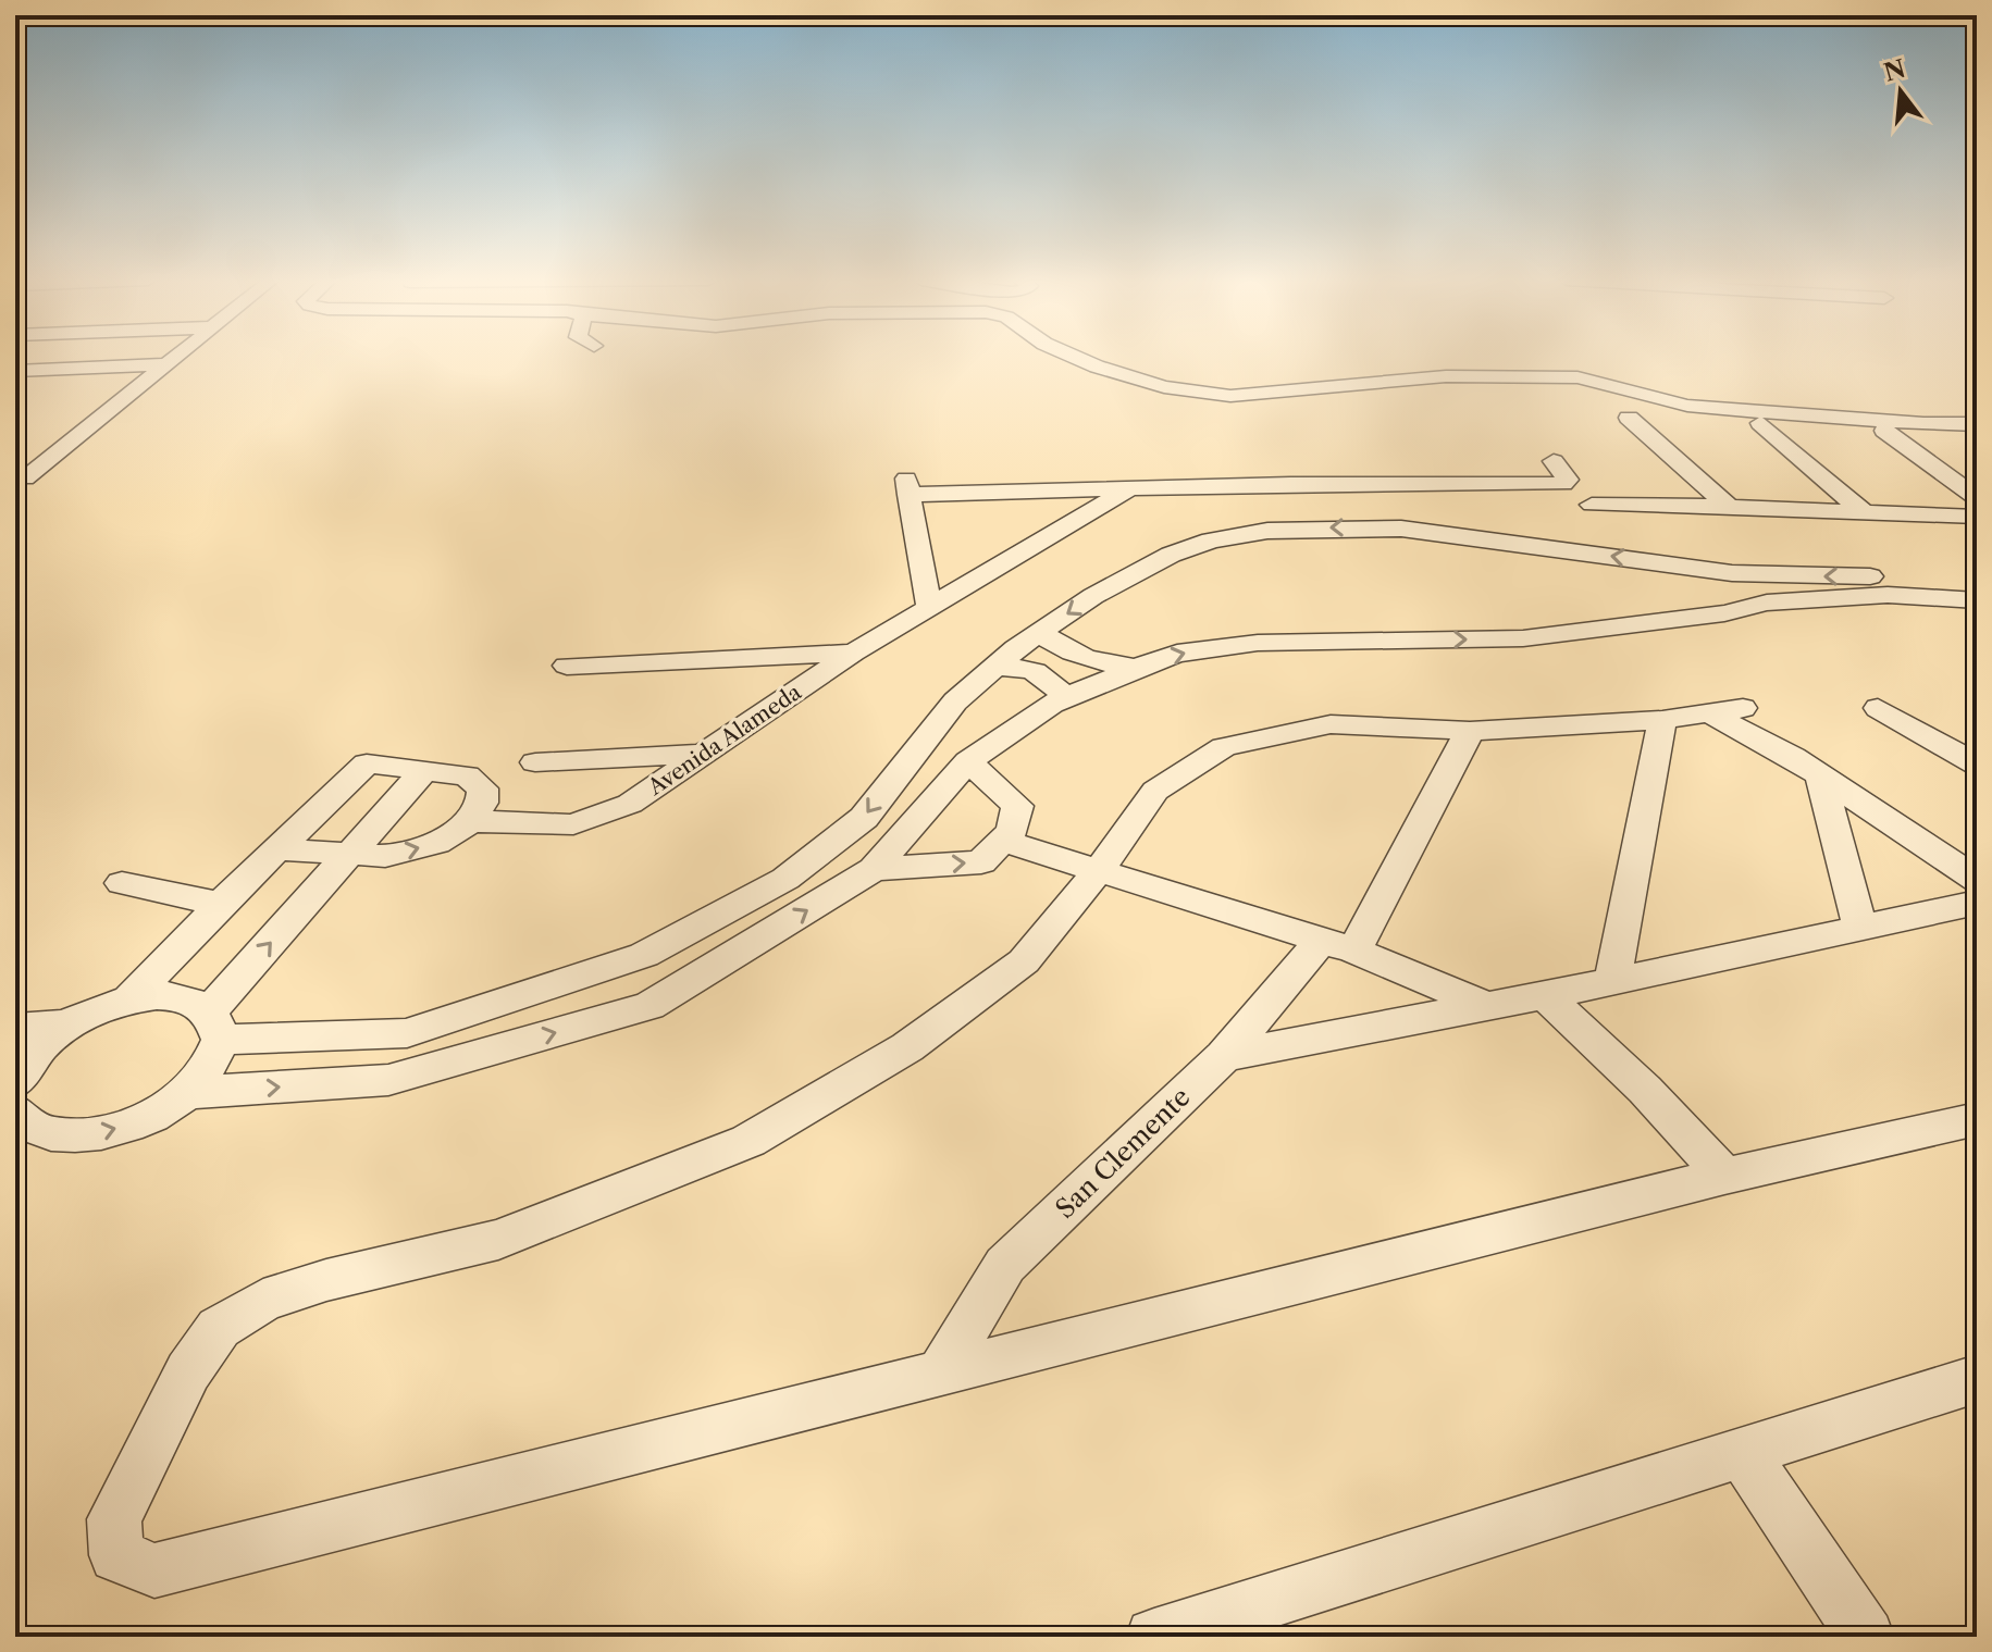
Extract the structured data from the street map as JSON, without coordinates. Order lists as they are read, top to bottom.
{
  "streets": {
    "street": ["Avenida Alameda", "San Clemente"]
  },
  "north": "top"
}
